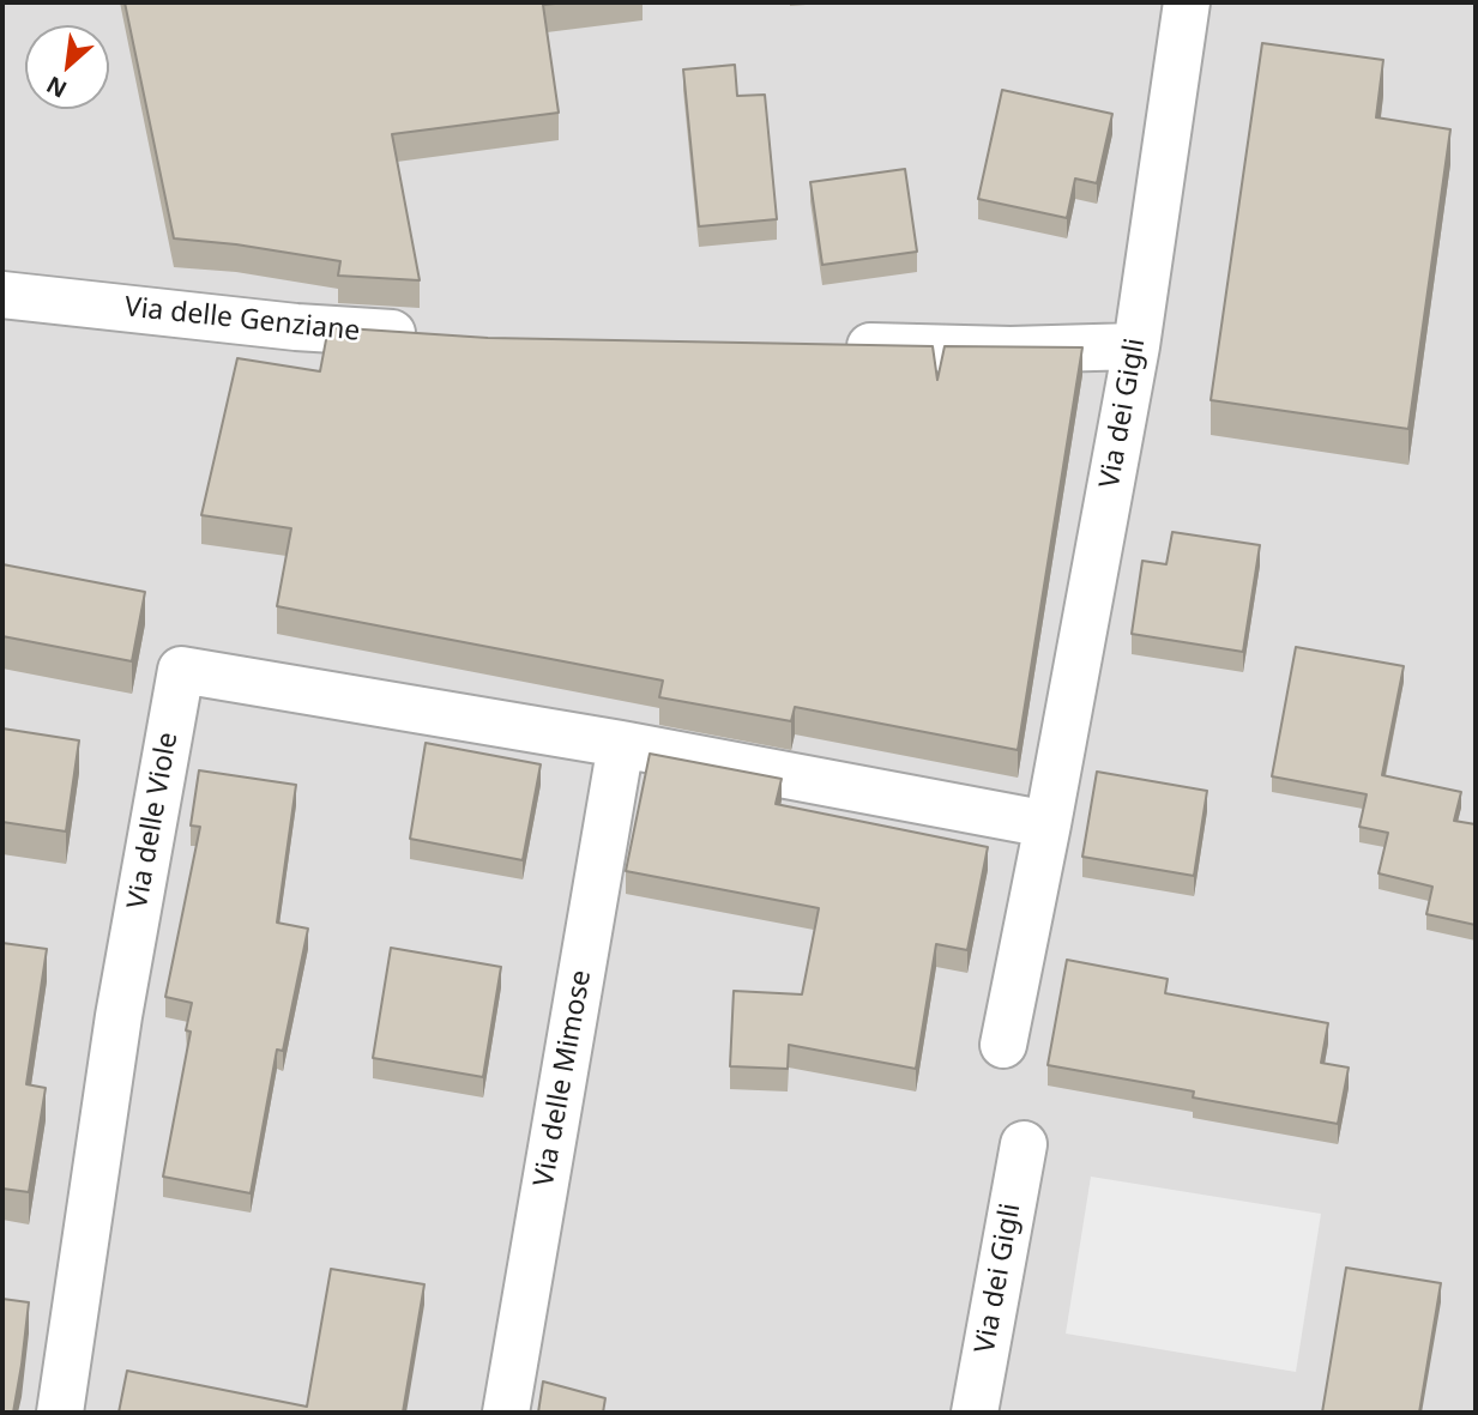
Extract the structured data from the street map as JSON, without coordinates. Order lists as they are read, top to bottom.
{
  "streets": {
    "street": [
      "Via delle Genziane",
      "Via dei Gigli",
      "Via delle Viole",
      "Via delle Mimose"
    ]
  },
  "crossings": [
    ["Via delle Viole", "Via delle Mimose"]
  ],
  "north": "bottom left"
}
